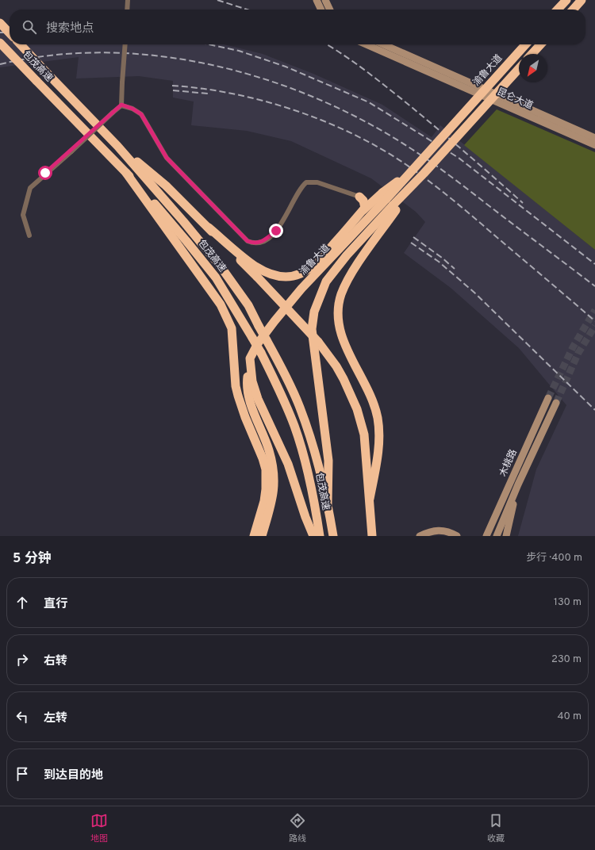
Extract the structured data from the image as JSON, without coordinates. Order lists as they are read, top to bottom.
{
  "streets": {
    "highway": ["包茂高速", "渝鲁大道"],
    "street": ["昆仑大道", "木桃路"]
  },
  "north": "bottom left",
  "page": {
    "search": "搜索地点",
    "heading": ["5 分钟", "步行 · 400 m"],
    "list": [
      ["直行", "130 m"],
      ["右转", "230 m"],
      ["左转", "40 m"],
      "到达目的地"
    ],
    "nav": ["地图", "路线", "收藏"]
  }
}
